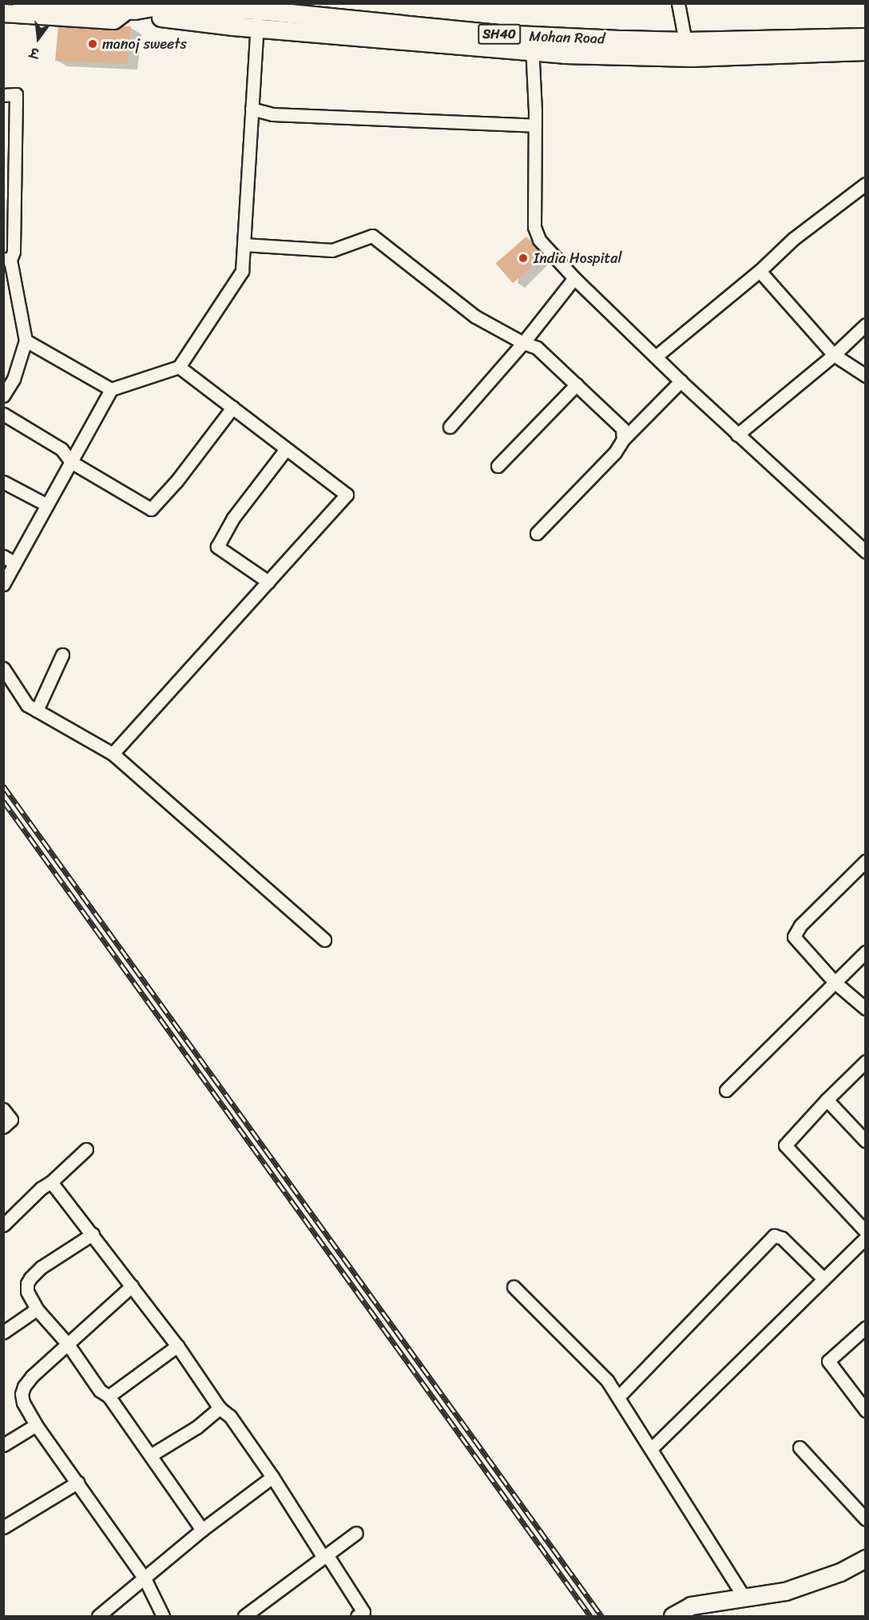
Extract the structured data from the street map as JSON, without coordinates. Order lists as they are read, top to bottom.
{
  "streets": {
    "main road": ["SH40", "Mohan Road"]
  },
  "crossings": [
    ["SH40", "Mohan Road"]
  ],
  "places": ["manoj sweets", "India Hospital"],
  "north": "bottom"
}
